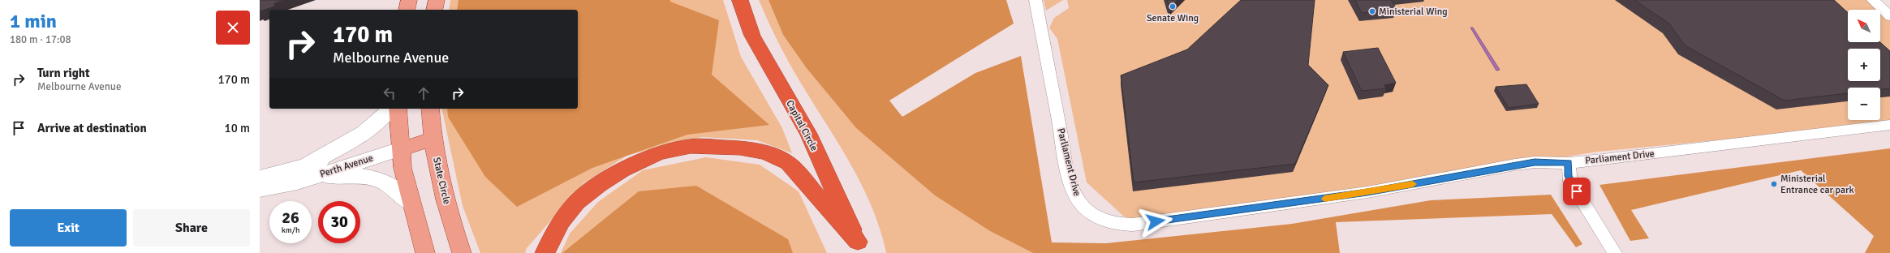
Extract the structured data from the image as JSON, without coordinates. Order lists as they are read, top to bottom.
{
  "streets": {
    "highway": ["Capital Circle"],
    "main road": ["Perth Avenue", "State Circle"],
    "street": ["Parliament Drive"]
  },
  "crossings": [
    ["Perth Avenue", "State Circle"]
  ],
  "places": ["Senate Wing", "Ministerial Wing", "Ministerial Entrance car park"],
  "north": "top left",
  "page": {
    "heading": ["1 min", "180 m · 17:08"],
    "map_buttons": ["+", "−"],
    "turn": ["170 m", "Melbourne Avenue"],
    "list": [
      {
        "name": "Turn right",
        "note": "Melbourne Avenue",
        "value": "170 m"
      },
      {
        "name": "Arrive at destination",
        "value": "10 m"
      }
    ],
    "speed": "26 km/h",
    "limit": "30",
    "buttons": ["Exit", "Share"]
  }
}
